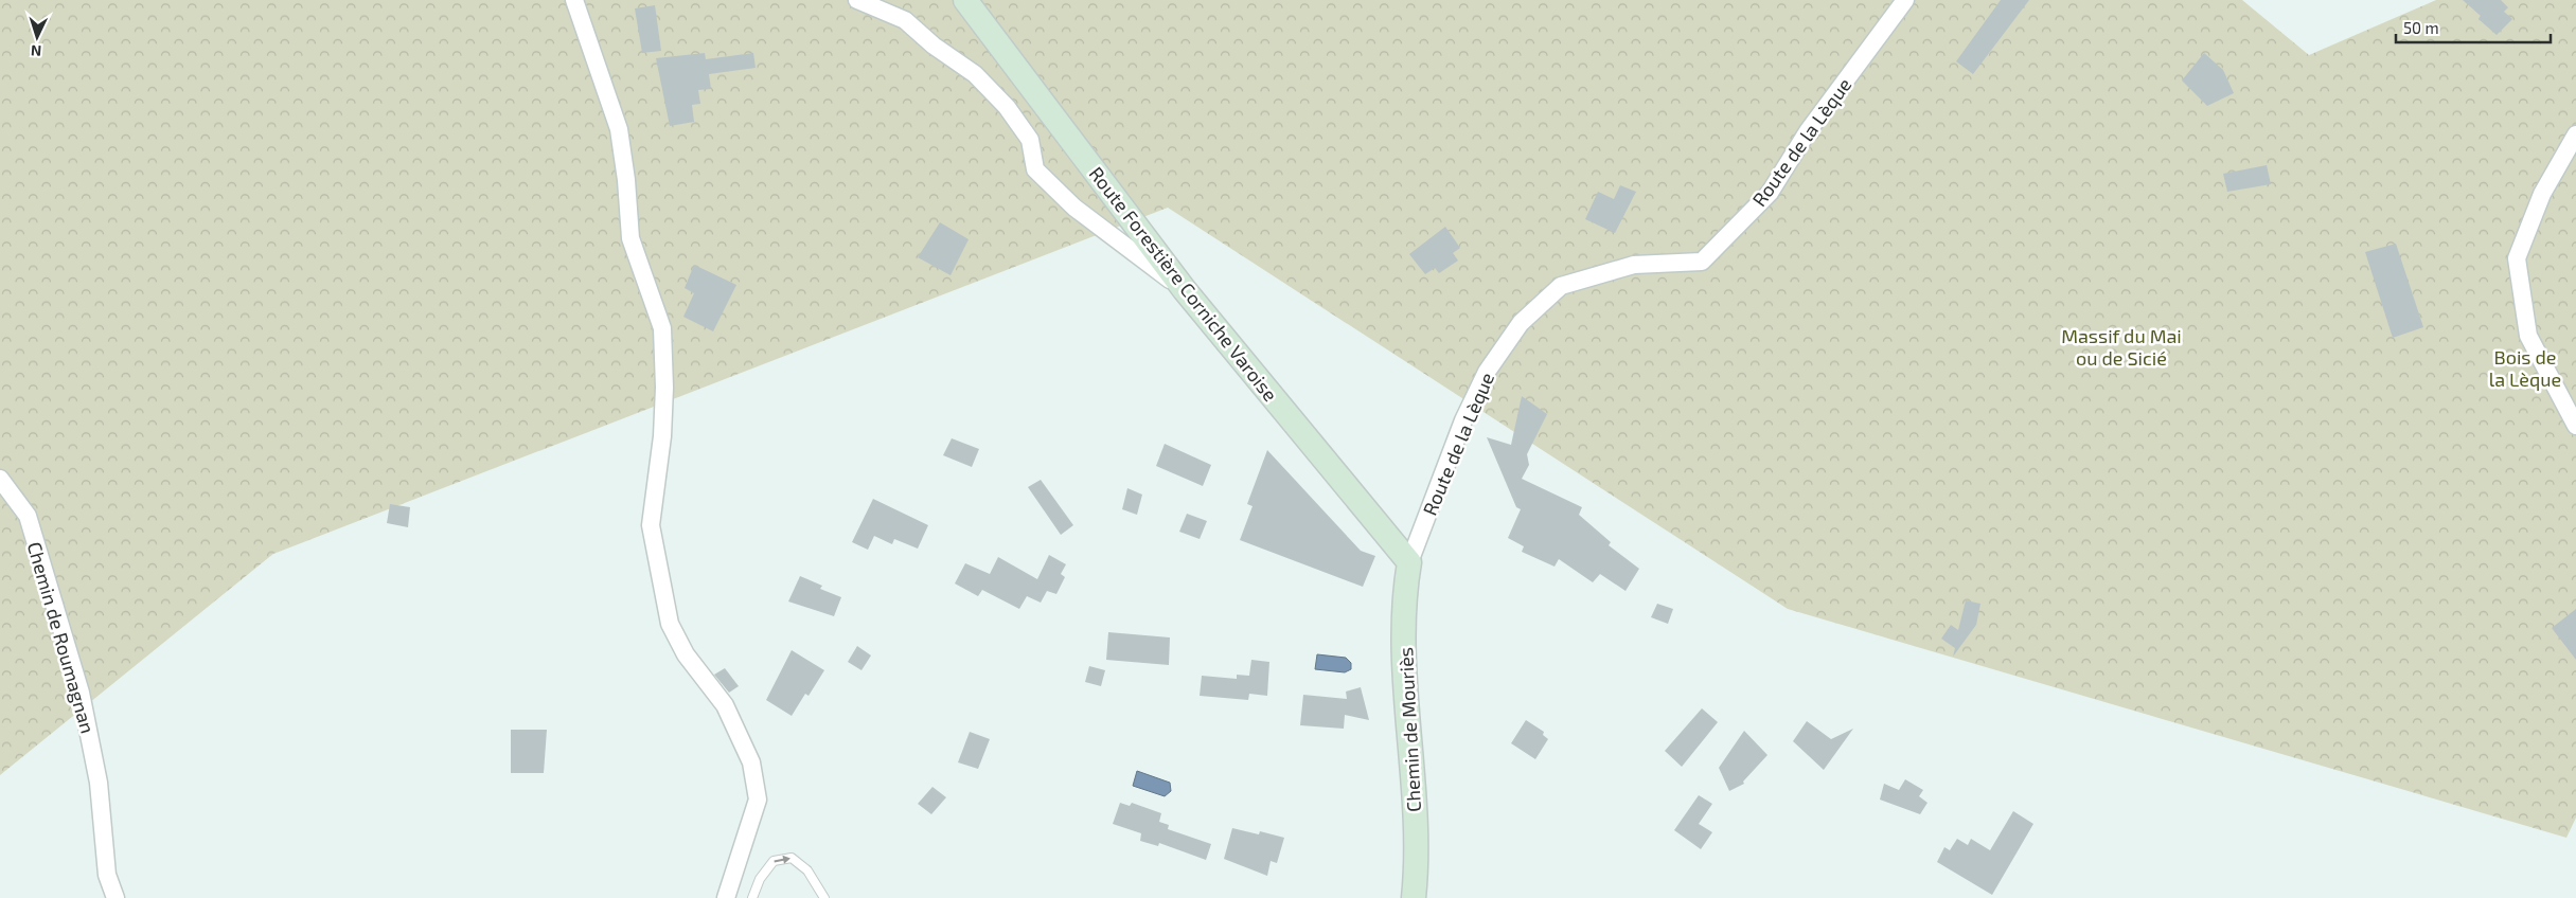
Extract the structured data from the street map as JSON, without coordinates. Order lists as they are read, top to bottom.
{
  "streets": {
    "street": [
      "Route de la Lèque",
      "Route Forestière Corniche Varoise",
      "Chemin de Roumagnan",
      "Chemin de Mouriès"
    ]
  },
  "crossings": [
    ["Route de la Lèque", "Route Forestière Corniche Varoise"],
    ["Route de la Lèque", "Chemin de Mouriès"],
    ["Route Forestière Corniche Varoise", "Chemin de Mouriès"]
  ],
  "parks": ["Massif du Mai ou de Sicié", "Bois de la Lèque"],
  "scale_bar": "50 m",
  "north": "bottom"
}
